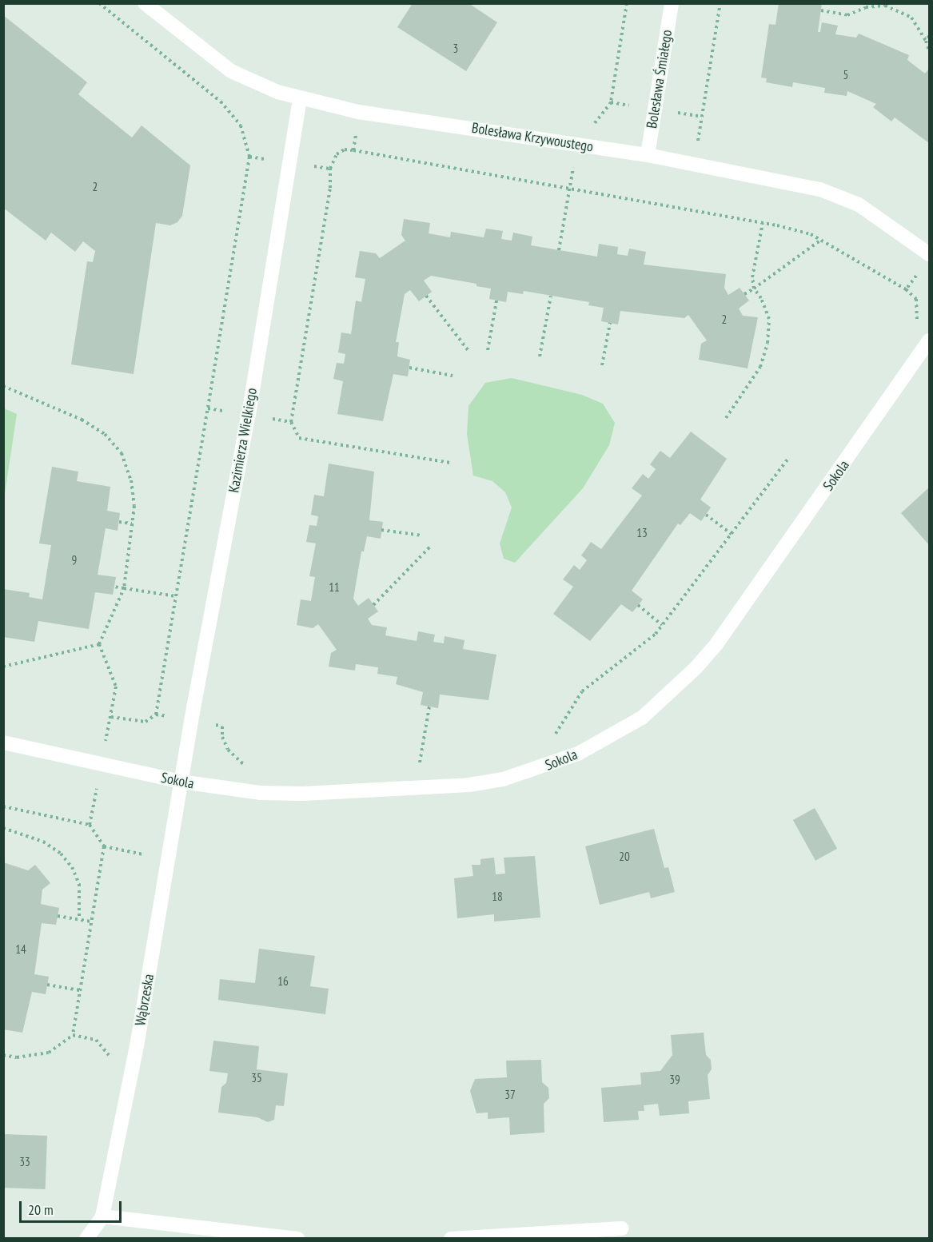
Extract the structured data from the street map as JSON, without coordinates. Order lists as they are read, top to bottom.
{
  "streets": {
    "street": [
      "Bolesława Śmiałego",
      "Bolesława Krzywoustego",
      "Kazimierza Wielkiego",
      "Sokola",
      "Wąbrzeska"
    ]
  },
  "crossings": [
    ["Bolesława Śmiałego", "Bolesława Krzywoustego"],
    ["Bolesława Krzywoustego", "Kazimierza Wielkiego"],
    ["Kazimierza Wielkiego", "Sokola"],
    ["Kazimierza Wielkiego", "Wąbrzeska"],
    ["Sokola", "Wąbrzeska"]
  ],
  "house_numbers": [
    "3",
    "5",
    "2",
    "2",
    "13",
    "9",
    "11",
    "20",
    "18",
    "14",
    "16",
    "35",
    "39",
    "37",
    "33"
  ],
  "scale_bar": "20 m"
}
